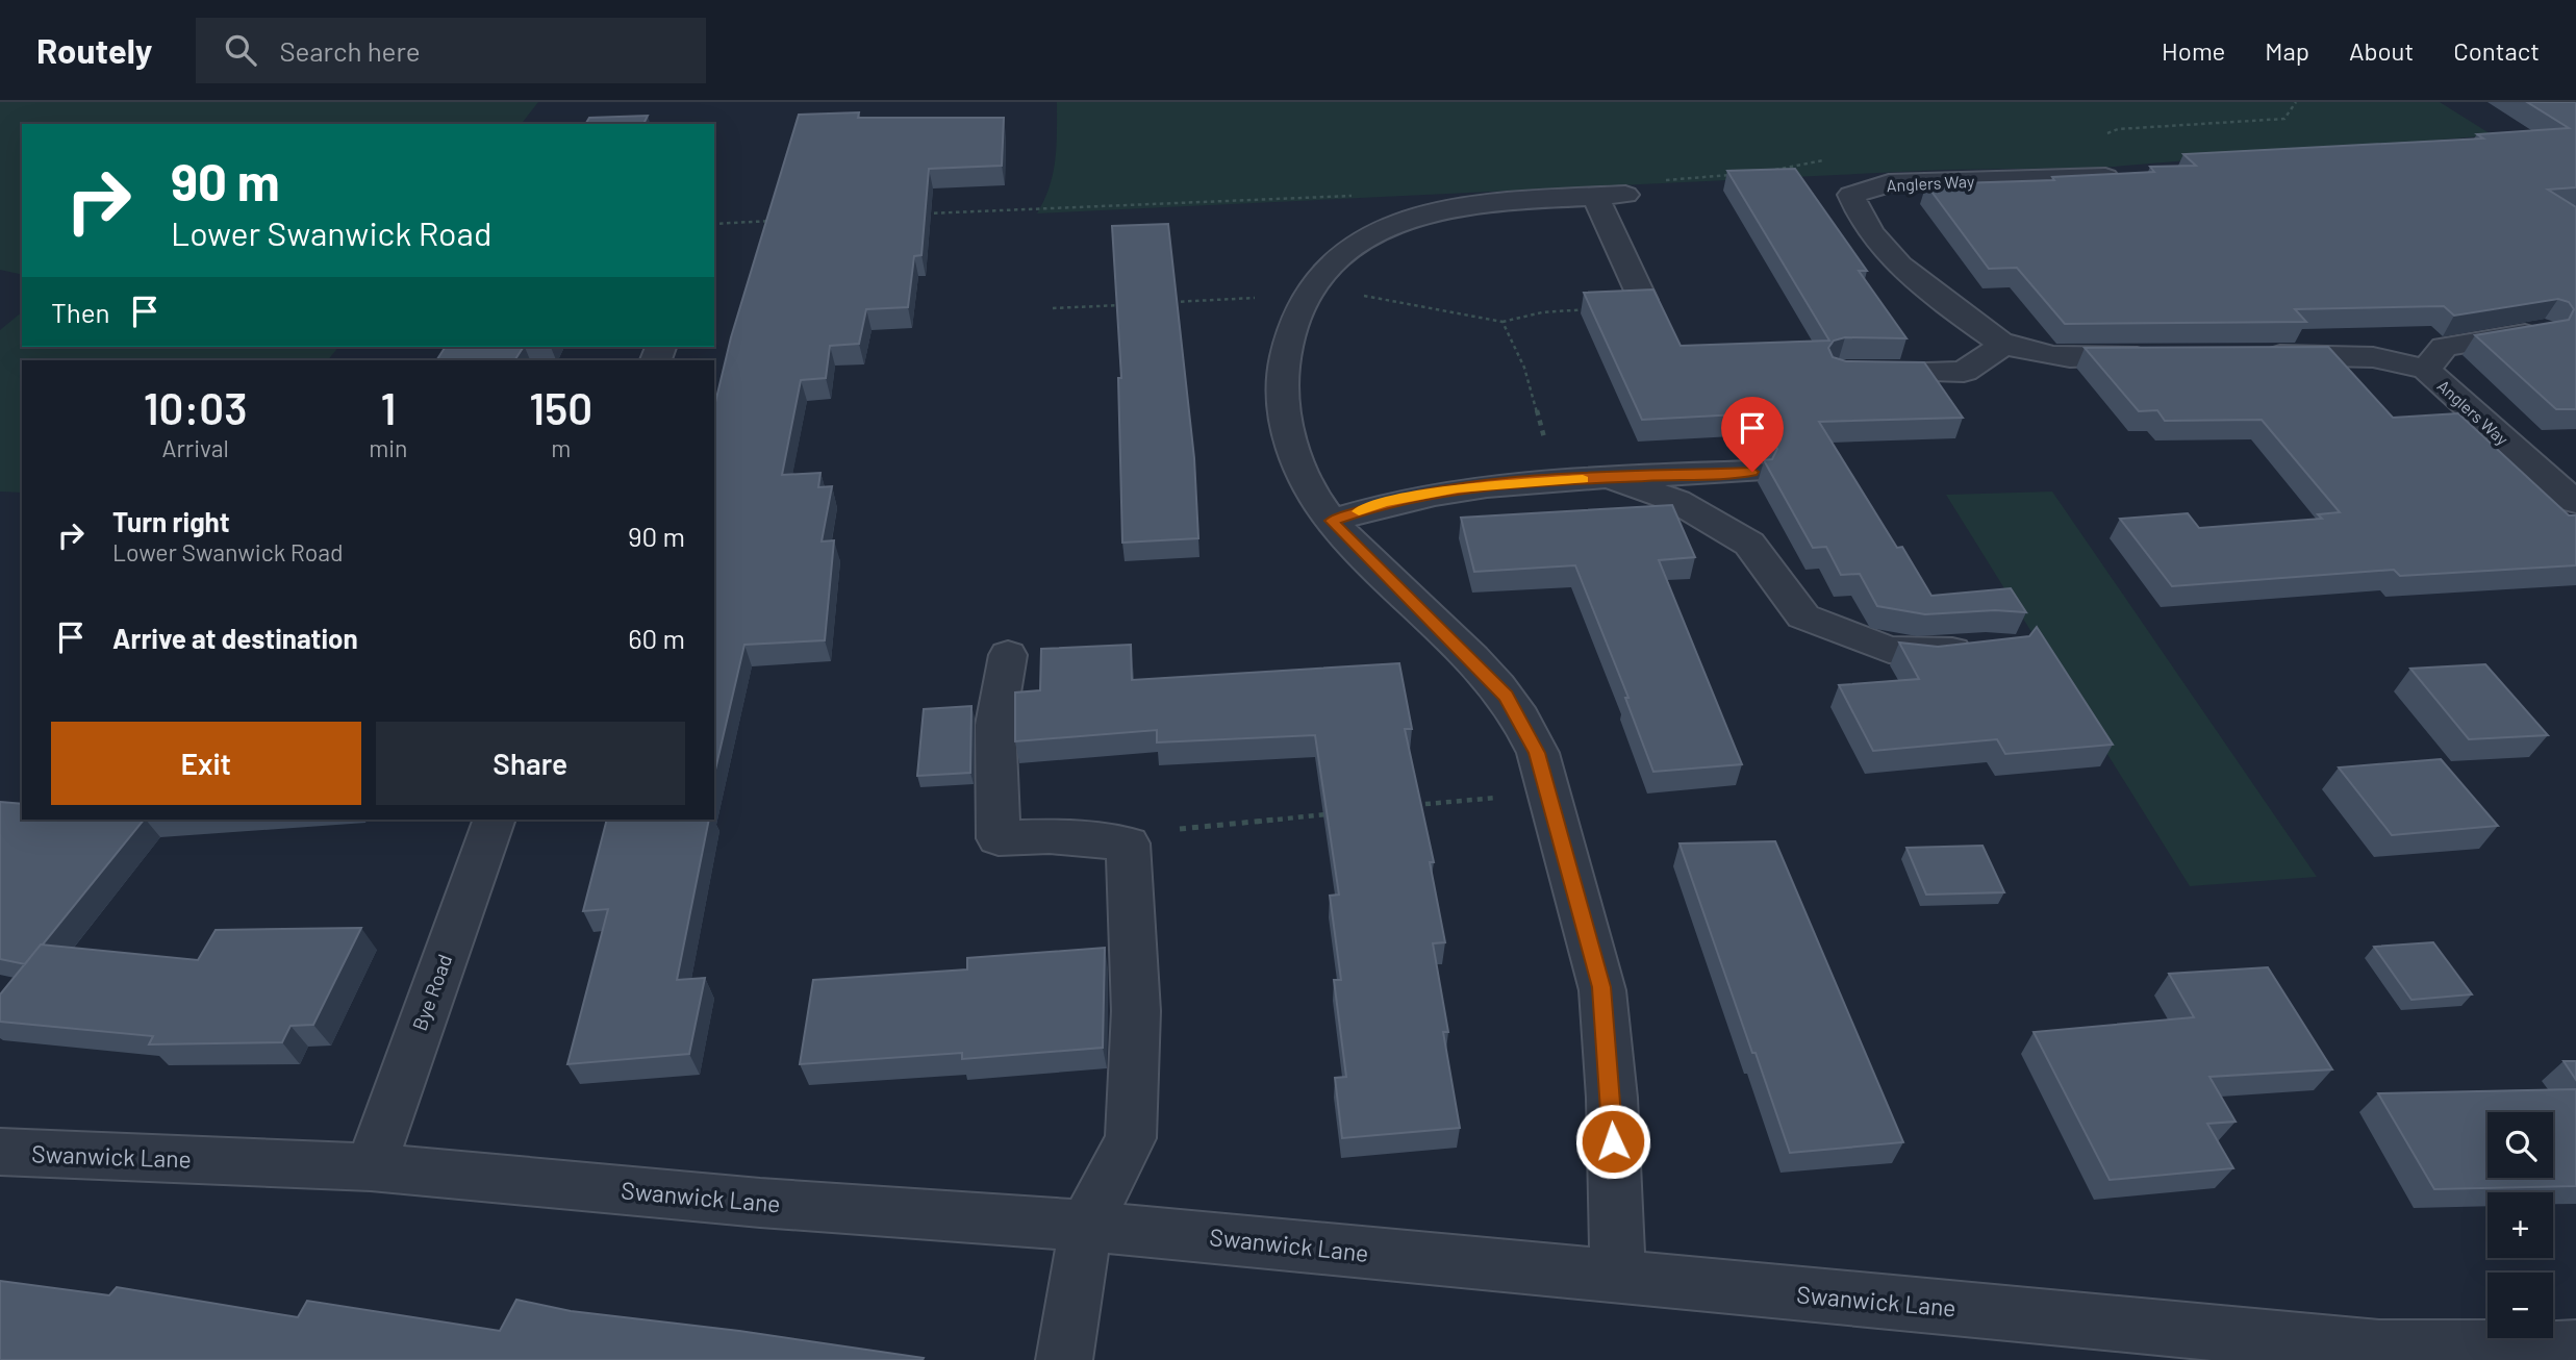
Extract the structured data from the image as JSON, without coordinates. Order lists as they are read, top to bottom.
{
  "streets": {
    "street": ["Anglers Way", "Bye Road", "Swanwick Lane"]
  },
  "crossings": [
    ["Bye Road", "Swanwick Lane"]
  ],
  "page": {
    "header": "Routely",
    "search": "Search here",
    "nav": [
      "Home",
      "Map",
      "About",
      "Contact"
    ],
    "turn": ["90 m", "Lower Swanwick Road"],
    "then": "Then",
    "eta": [
      "10:03",
      "Arrival",
      "1",
      "min",
      "150",
      "m"
    ],
    "list": [
      {
        "name": "Turn right",
        "note": "Lower Swanwick Road",
        "value": "90 m"
      },
      {
        "name": "Arrive at destination",
        "value": "60 m"
      }
    ],
    "buttons": ["Exit", "Share"],
    "map_buttons": ["+", "−"]
  }
}
